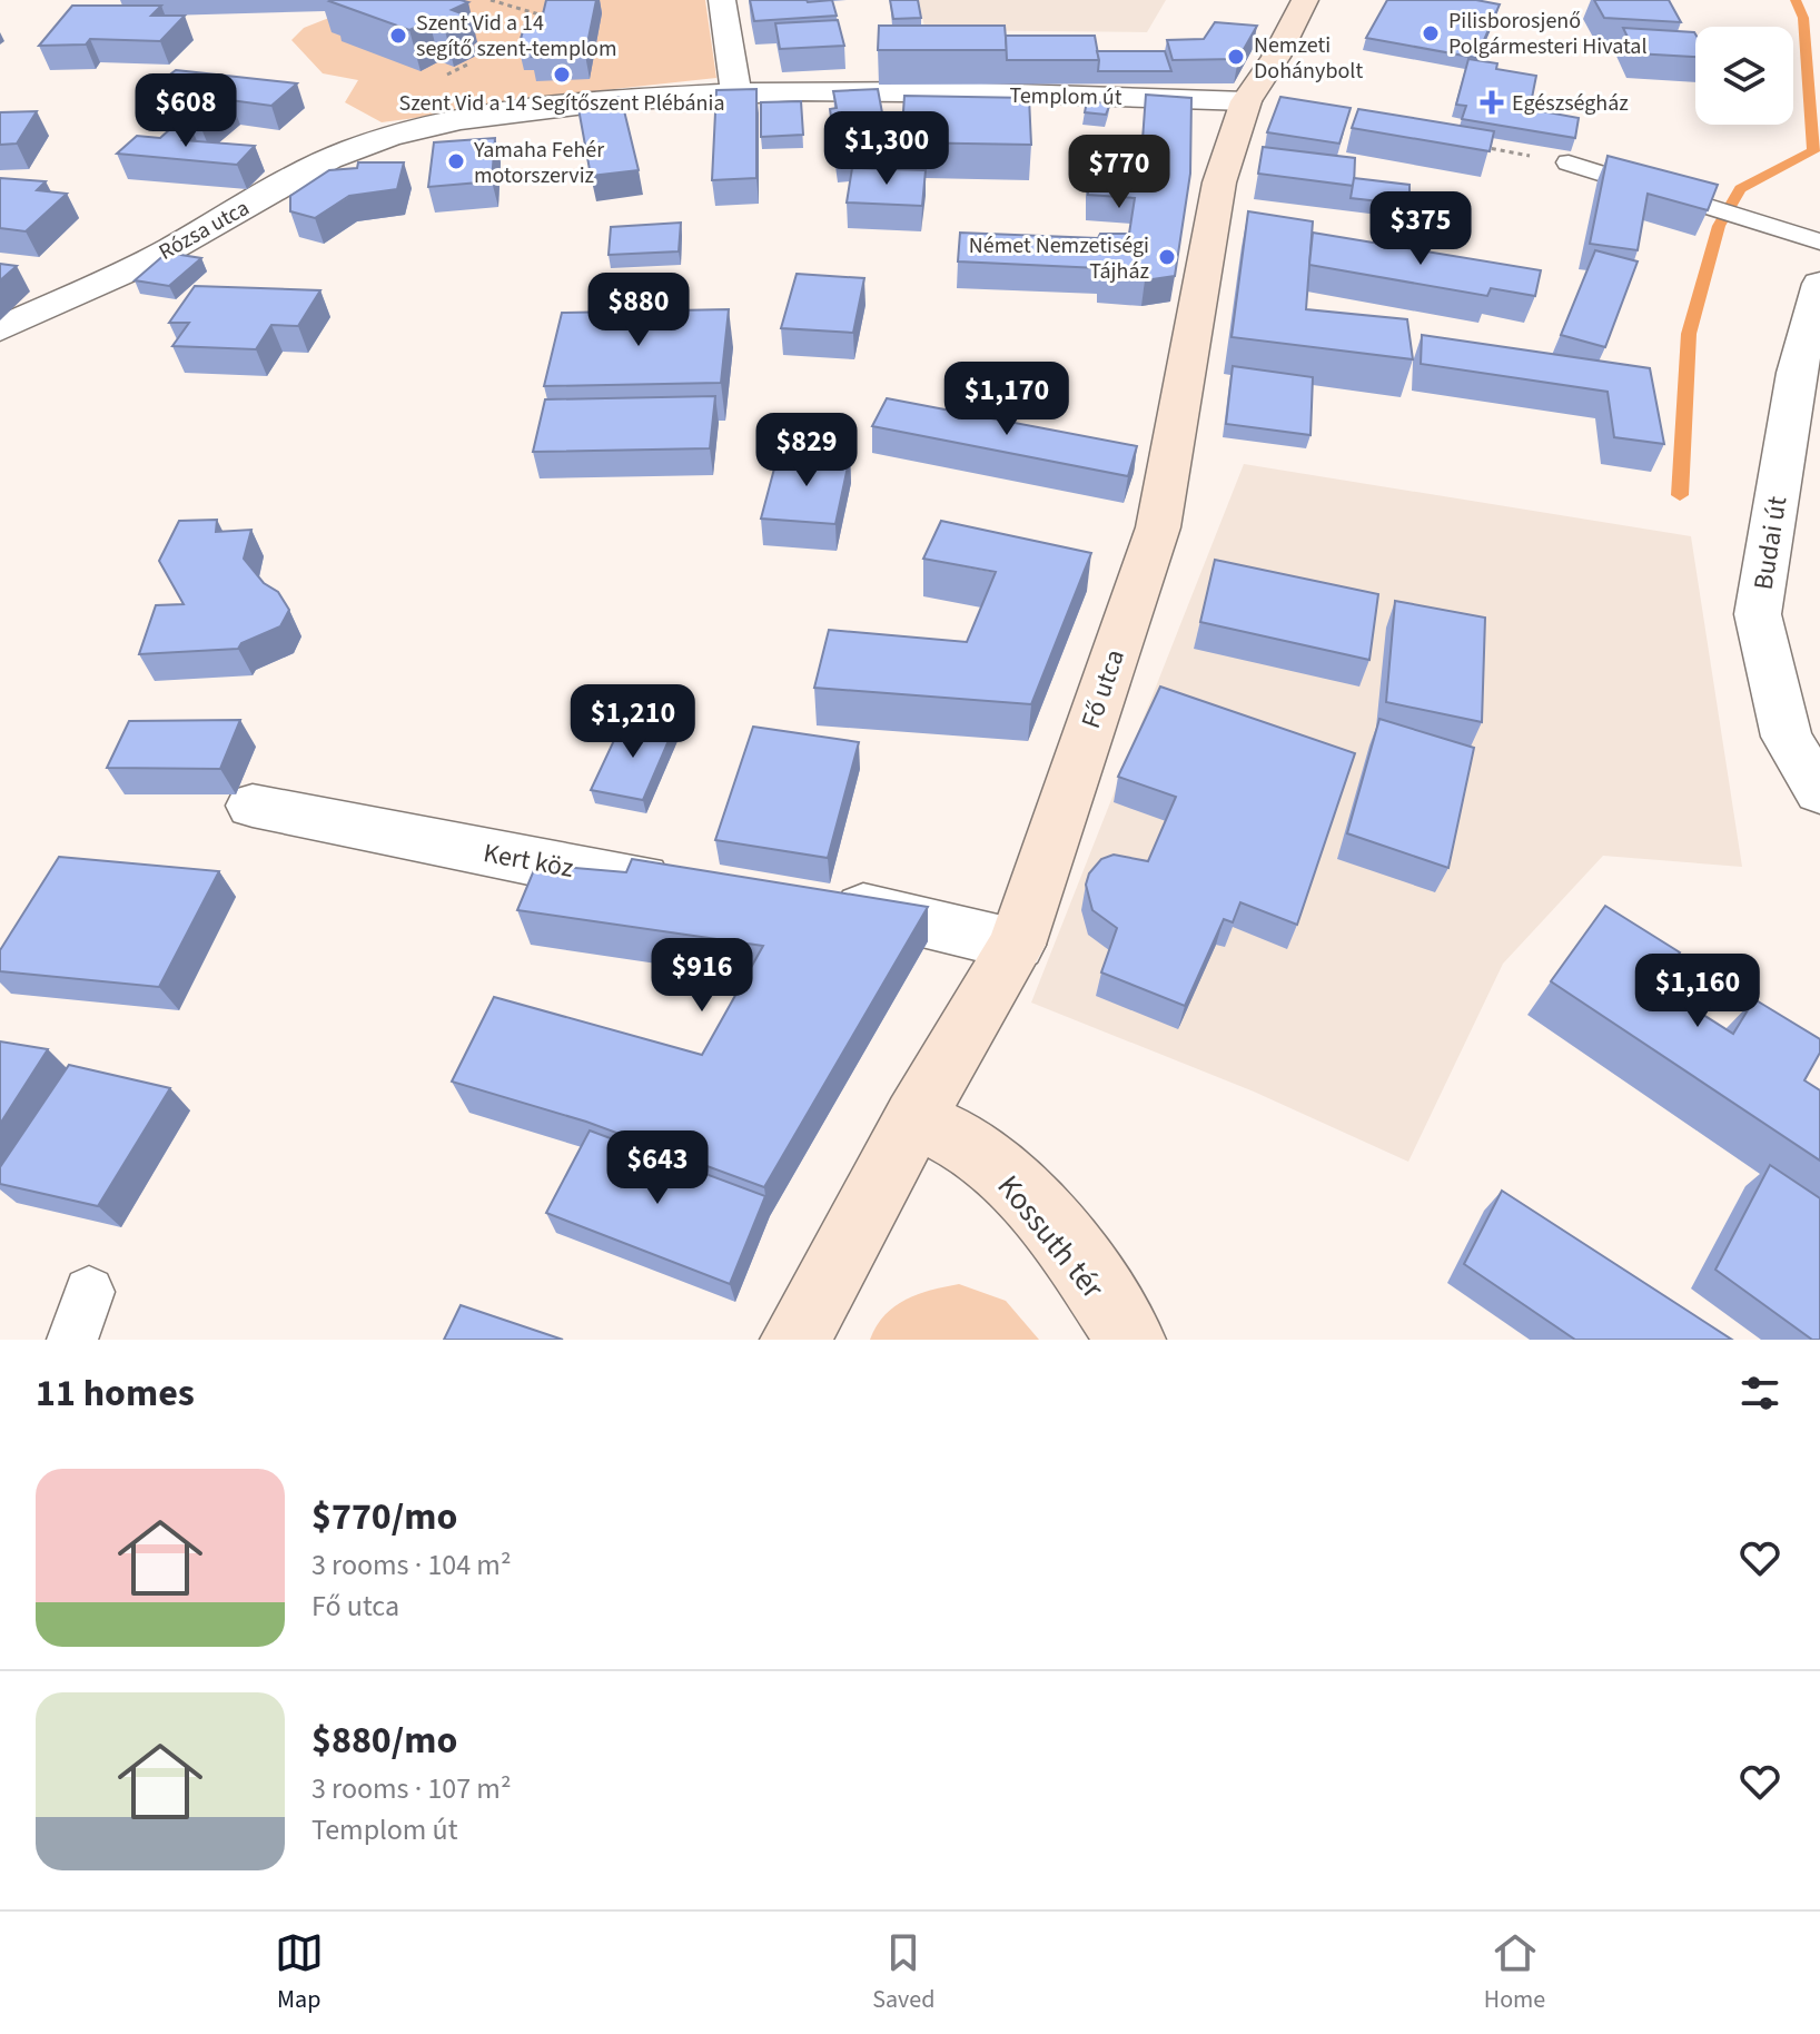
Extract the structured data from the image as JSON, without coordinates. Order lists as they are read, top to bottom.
{
  "streets": {
    "street": [
      "Templom út",
      "Rózsa utca",
      "Budai út",
      "Fő utca",
      "Kert köz",
      "Kossuth tér"
    ]
  },
  "crossings": [
    ["Templom út", "Rózsa utca"],
    ["Templom út", "Fő utca"],
    ["Fő utca", "Kossuth tér"]
  ],
  "places": {
    "other": [
      "Pilisborosjenő Polgármesteri Hivatal",
      "Szent Vid a 14 segítő szent-templom",
      "Nemzeti Dohánybolt",
      "Szent Vid a 14 Segítőszent Plébánia",
      "Yamaha Fehér motorszerviz",
      "Német Nemzetiségi Tájház"
    ],
    "health": ["Egészségház"]
  },
  "page": {
    "price": [
      "$608",
      "$1,300",
      "$770",
      "$375",
      "$880",
      "$1,170",
      "$829",
      "$1,210",
      "$916",
      "$1,160",
      "$643"
    ],
    "heading": "11 homes",
    "list": [
      {
        "name": "$770/mo",
        "note": "3 rooms · 104 m² · Fő utca"
      },
      {
        "name": "$880/mo",
        "note": "3 rooms · 107 m² · Templom út"
      }
    ],
    "tabs": ["Map", "Saved", "Home"]
  }
}
